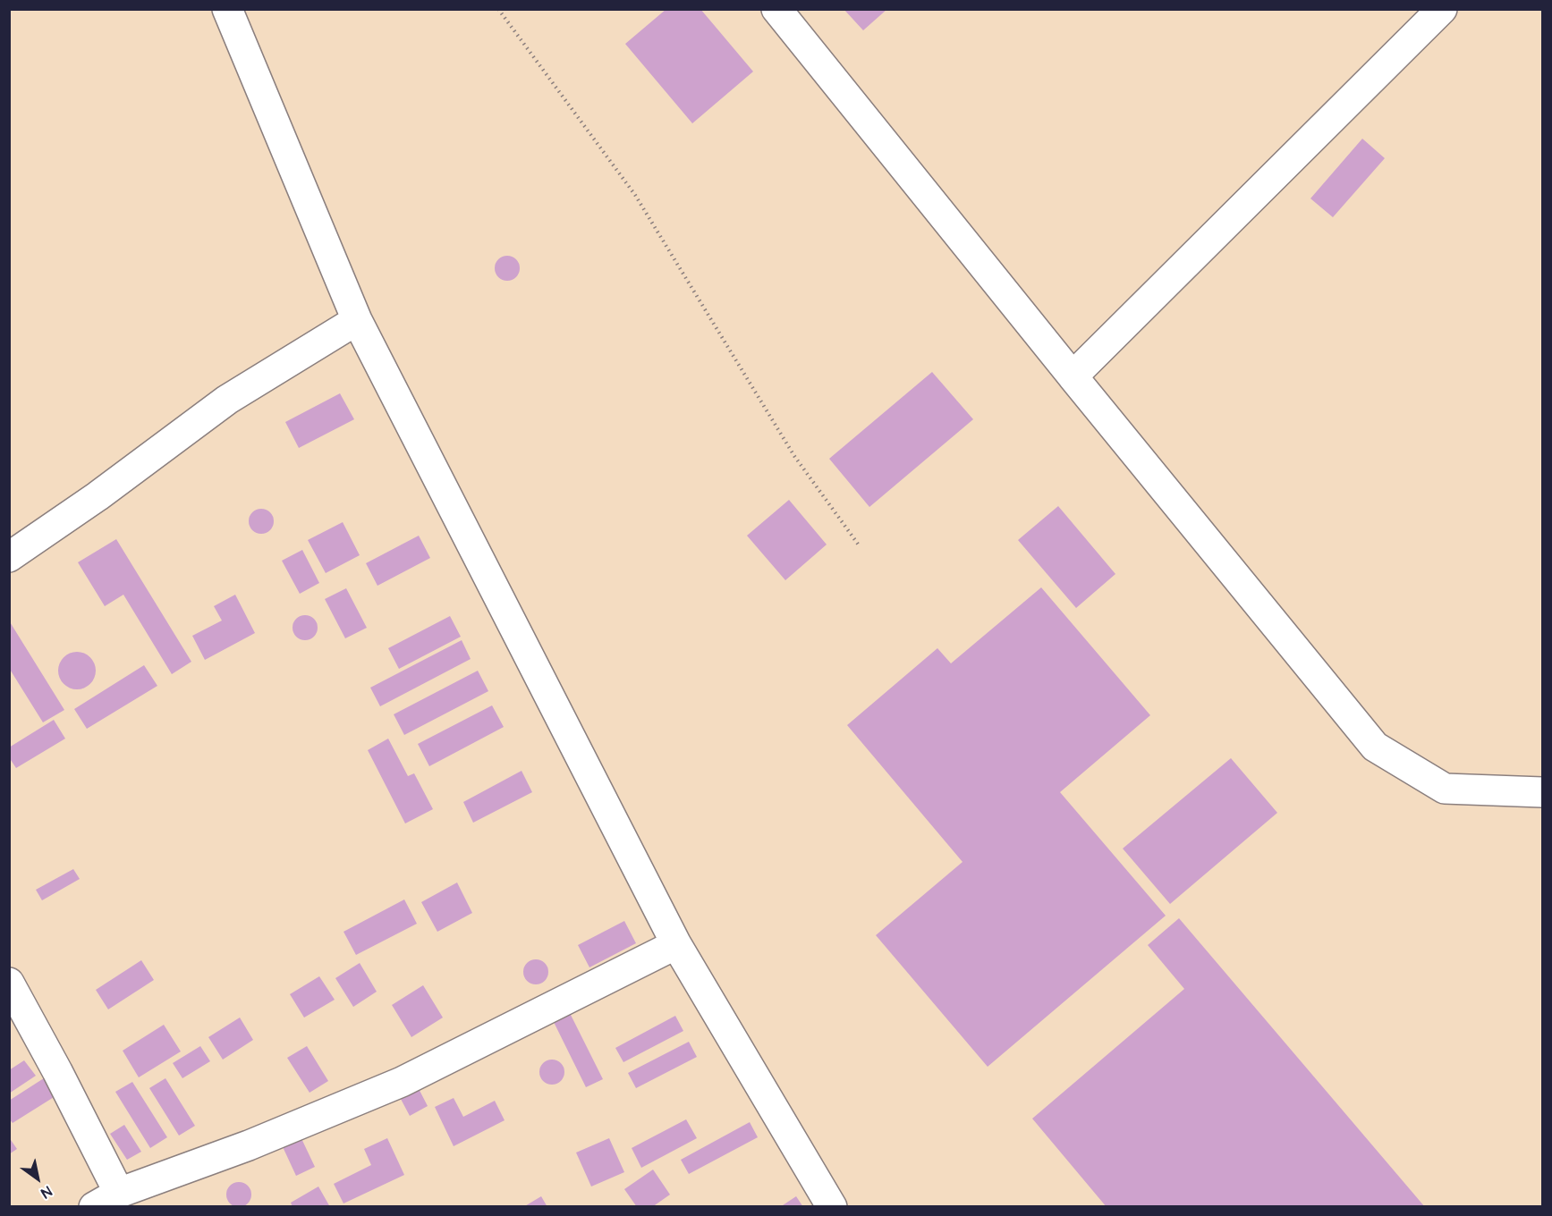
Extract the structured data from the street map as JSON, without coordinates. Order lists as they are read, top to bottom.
{
  "north": "bottom right"
}
